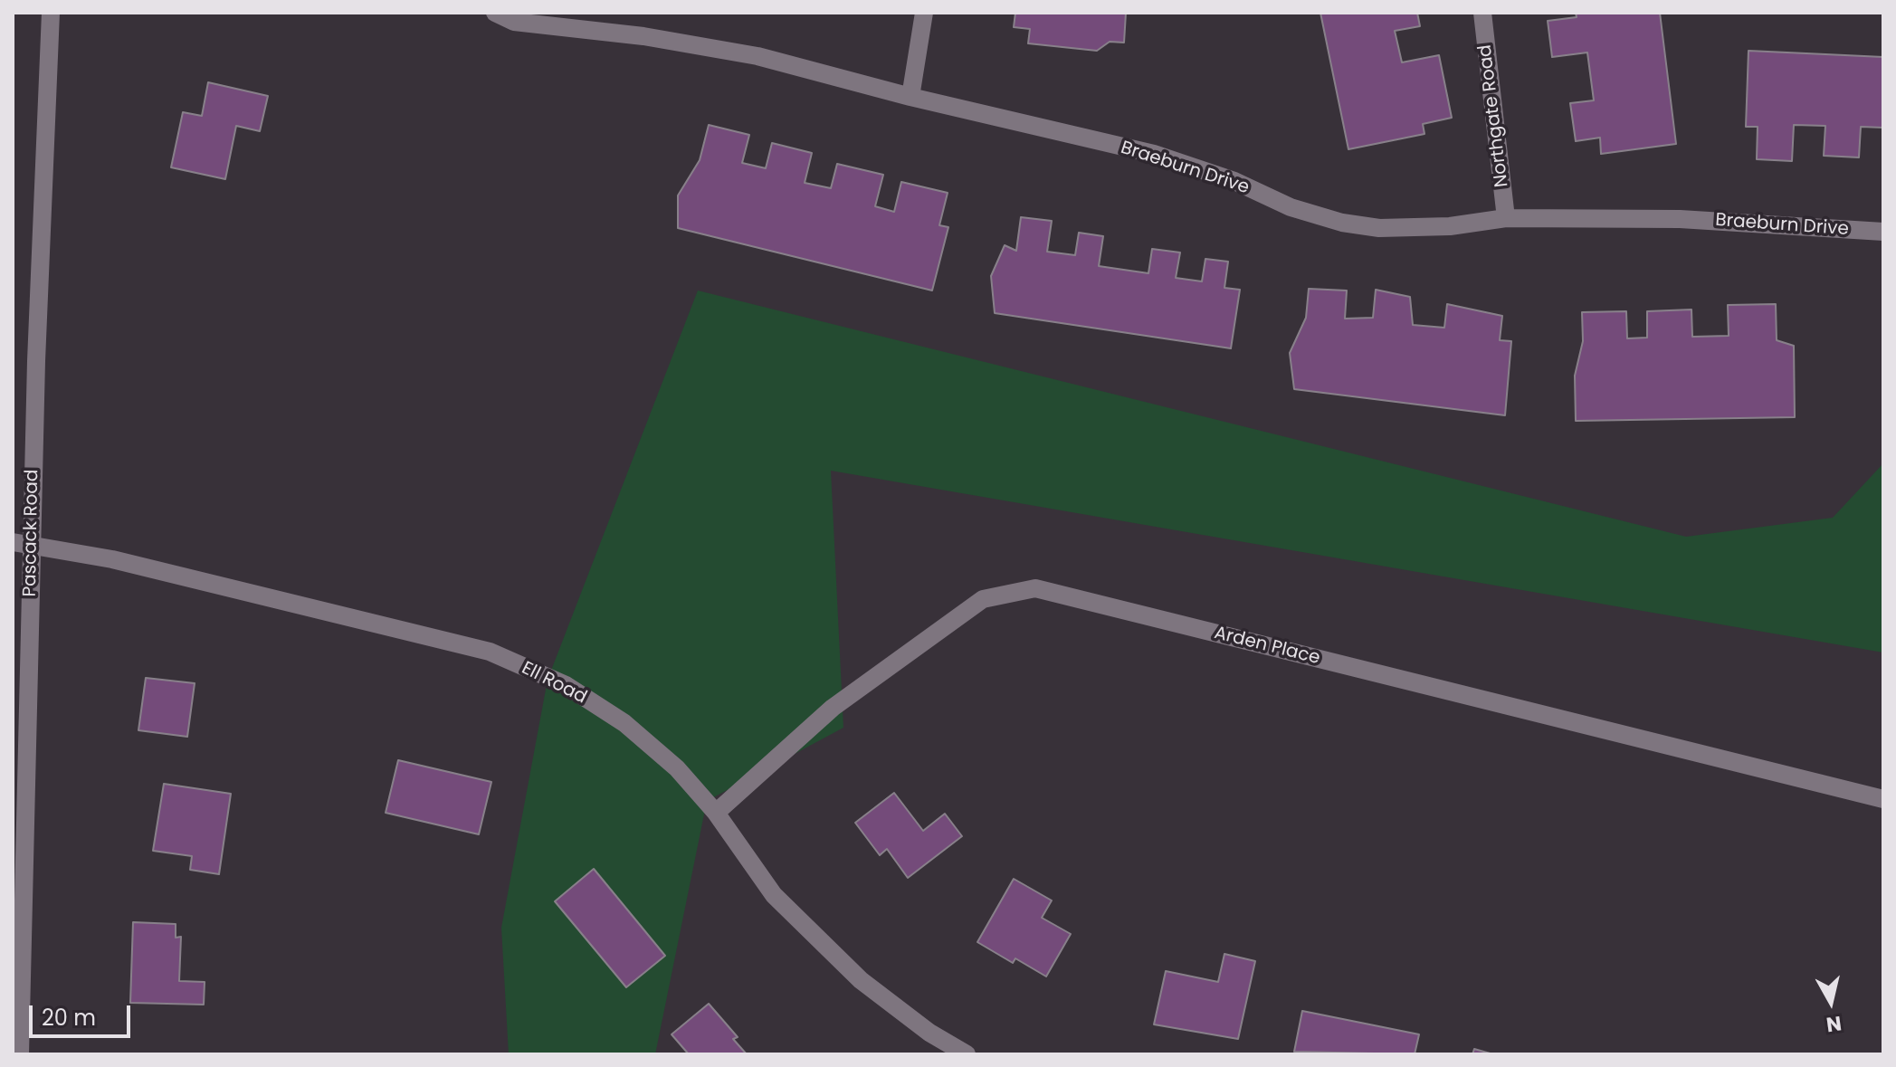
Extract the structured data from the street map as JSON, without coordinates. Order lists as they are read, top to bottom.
{
  "streets": {
    "street": [
      "Northgate Road",
      "Braeburn Drive",
      "Pascack Road",
      "Arden Place",
      "Ell Road"
    ]
  },
  "crossings": [
    ["Northgate Road", "Braeburn Drive"],
    ["Pascack Road", "Ell Road"],
    ["Arden Place", "Ell Road"]
  ],
  "scale_bar": "20 m",
  "north": "bottom"
}
